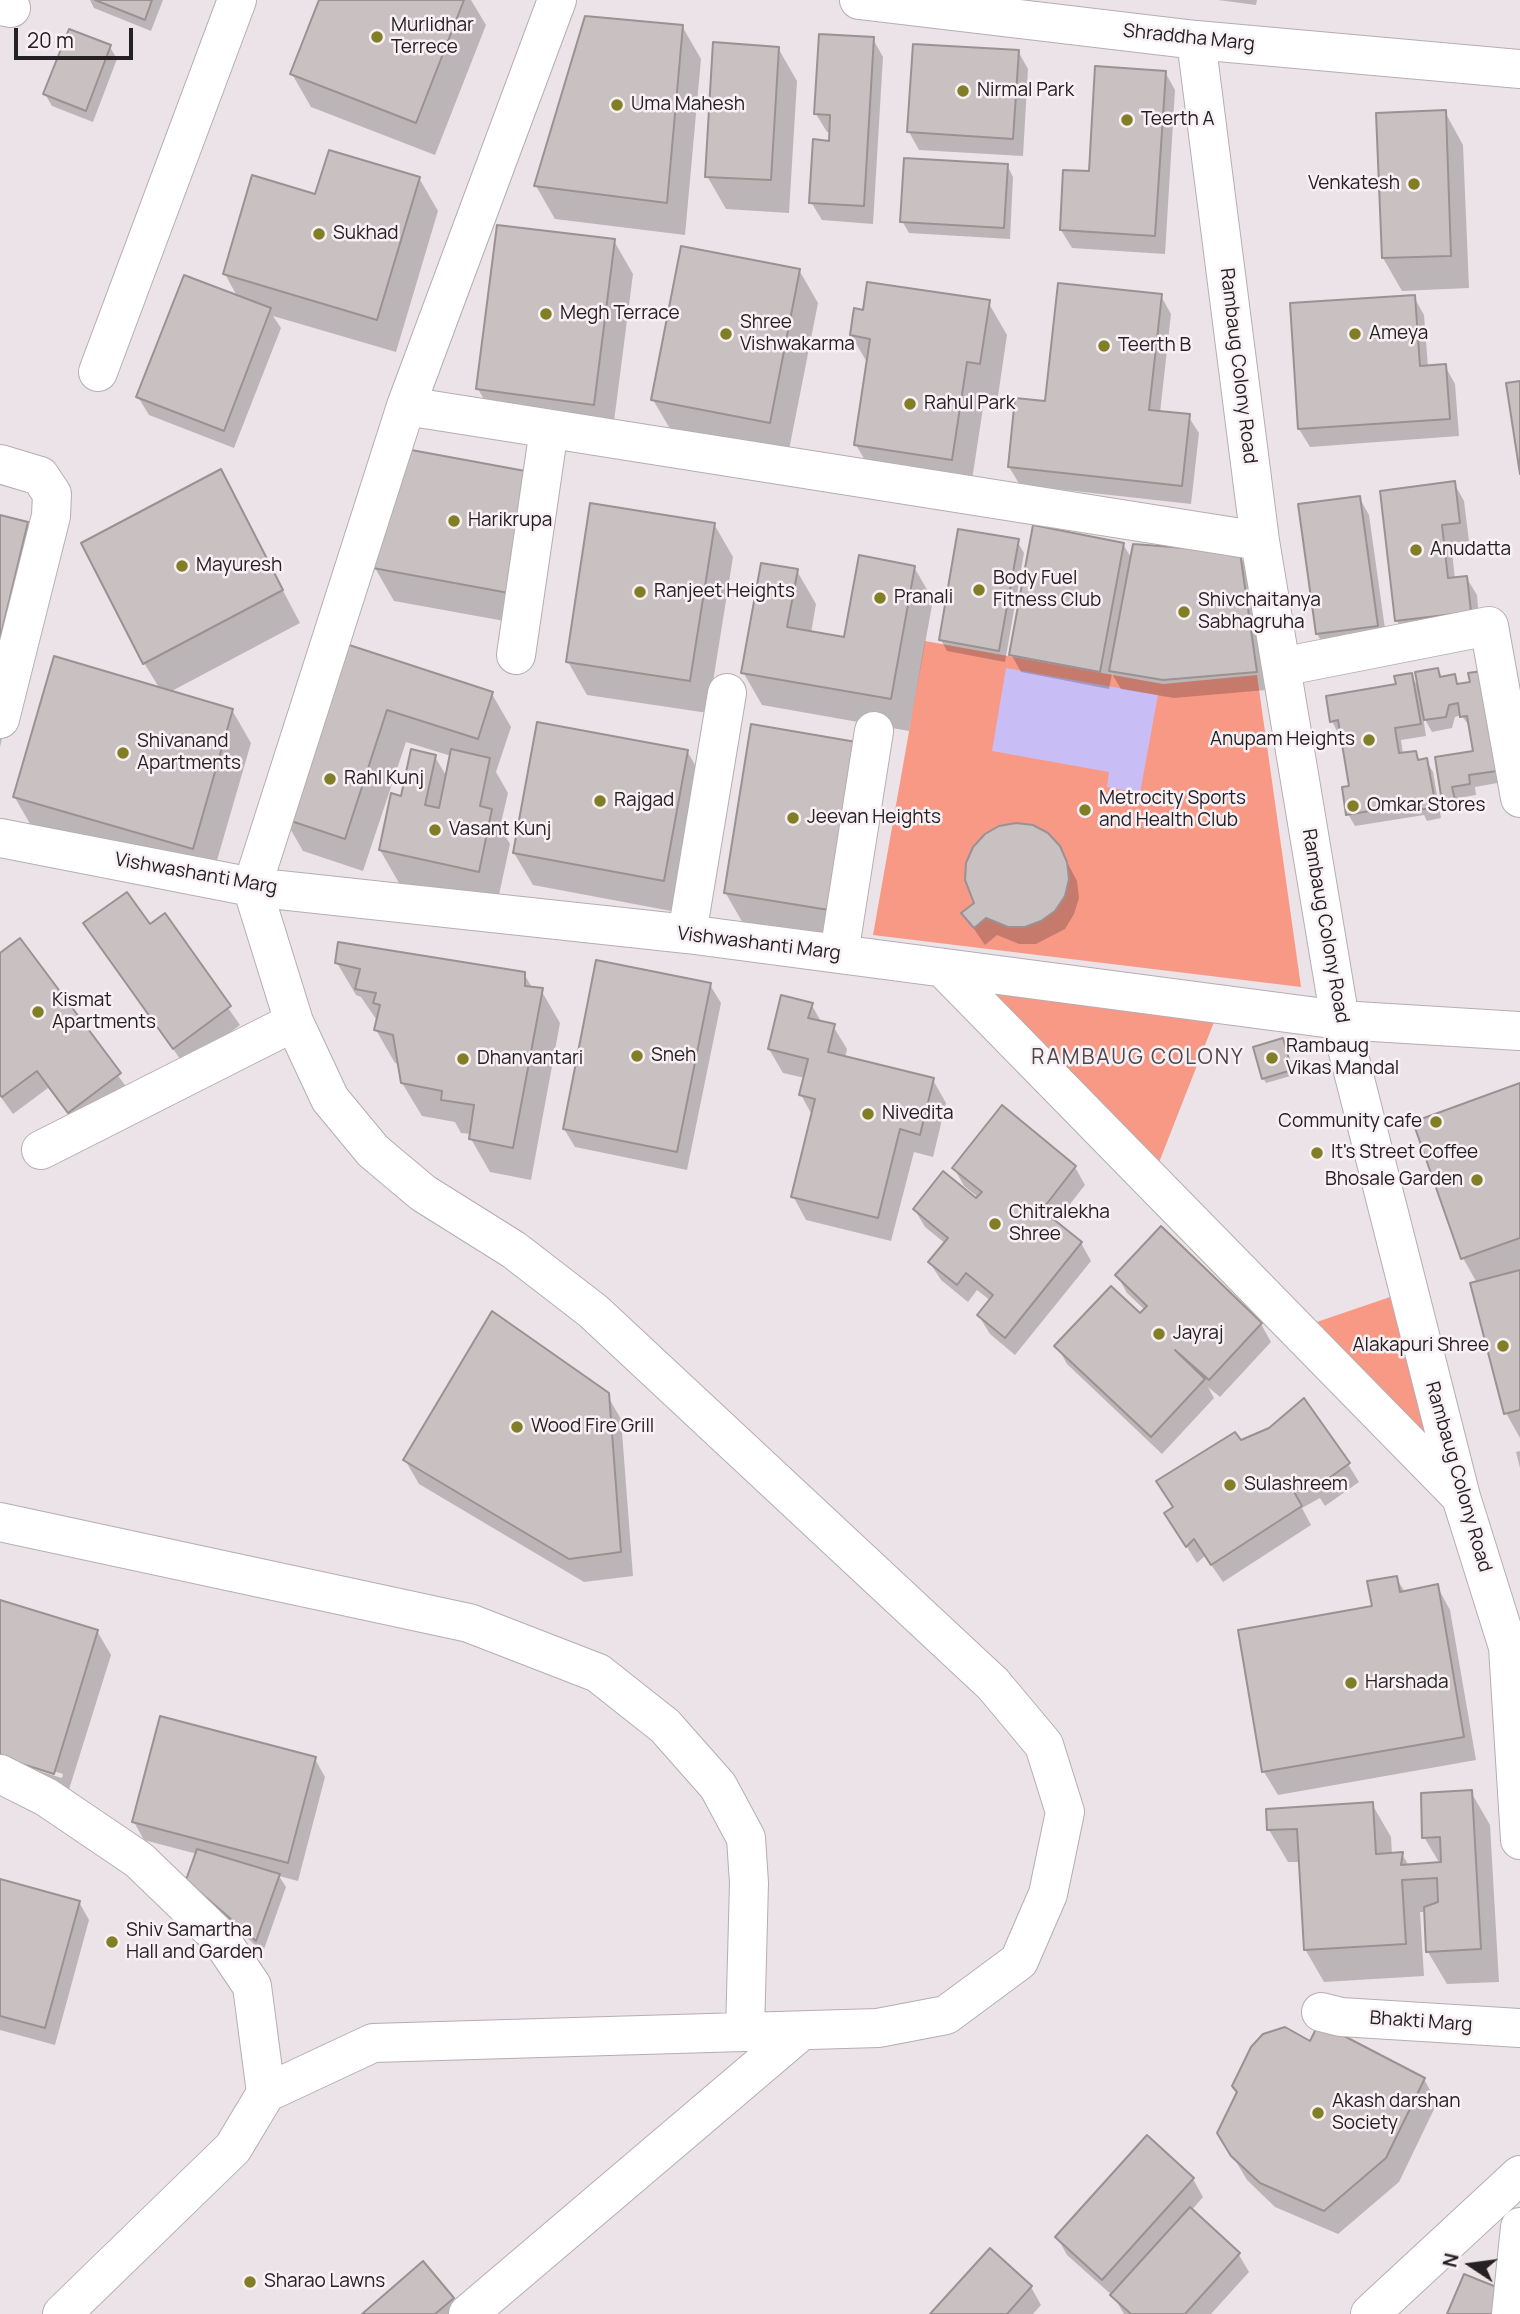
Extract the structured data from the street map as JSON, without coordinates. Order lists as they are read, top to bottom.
{
  "streets": {
    "street": [
      "Shraddha Marg",
      "Rambaug Colony Road",
      "Vishwashanti Marg",
      "Bhakti Marg"
    ]
  },
  "crossings": [
    ["Shraddha Marg", "Rambaug Colony Road"],
    ["Rambaug Colony Road", "Vishwashanti Marg"]
  ],
  "districts": ["RAMBAUG COLONY"],
  "places": [
    "Murlidhar Terrece",
    "Nirmal Park",
    "Uma Mahesh",
    "Teerth A",
    "Venkatesh",
    "Sukhad",
    "Megh Terrace",
    "Shree Vishwakarma",
    "Ameya",
    "Teerth B",
    "Rahul Park",
    "Harikrupa",
    "Anudatta",
    "Mayuresh",
    "Body Fuel Fitness Club",
    "Ranjeet Heights",
    "Pranali",
    "Shivchaitanya Sabhagruha",
    "Anupam Heights",
    "Shivanand Apartments",
    "Rahl Kunj",
    "Rajgad",
    "Omkar Stores",
    "Metrocity Sports and Health Club",
    "Jeevan Heights",
    "Vasant Kunj",
    "Kismat Apartments",
    "Sneh",
    "Rambaug Vikas Mandal",
    "Dhanvantari",
    "Nivedita",
    "Community cafe",
    "It's Street Coffee",
    "Bhosale Garden",
    "Chitralekha Shree",
    "Jayraj",
    "Alakapuri Shree",
    "Wood Fire Grill",
    "Sulashreem",
    "Harshada",
    "Shiv Samartha Hall and Garden",
    "Akash darshan Society",
    "Sharao Lawns"
  ],
  "scale_bar": "20 m",
  "north": "left"
}
